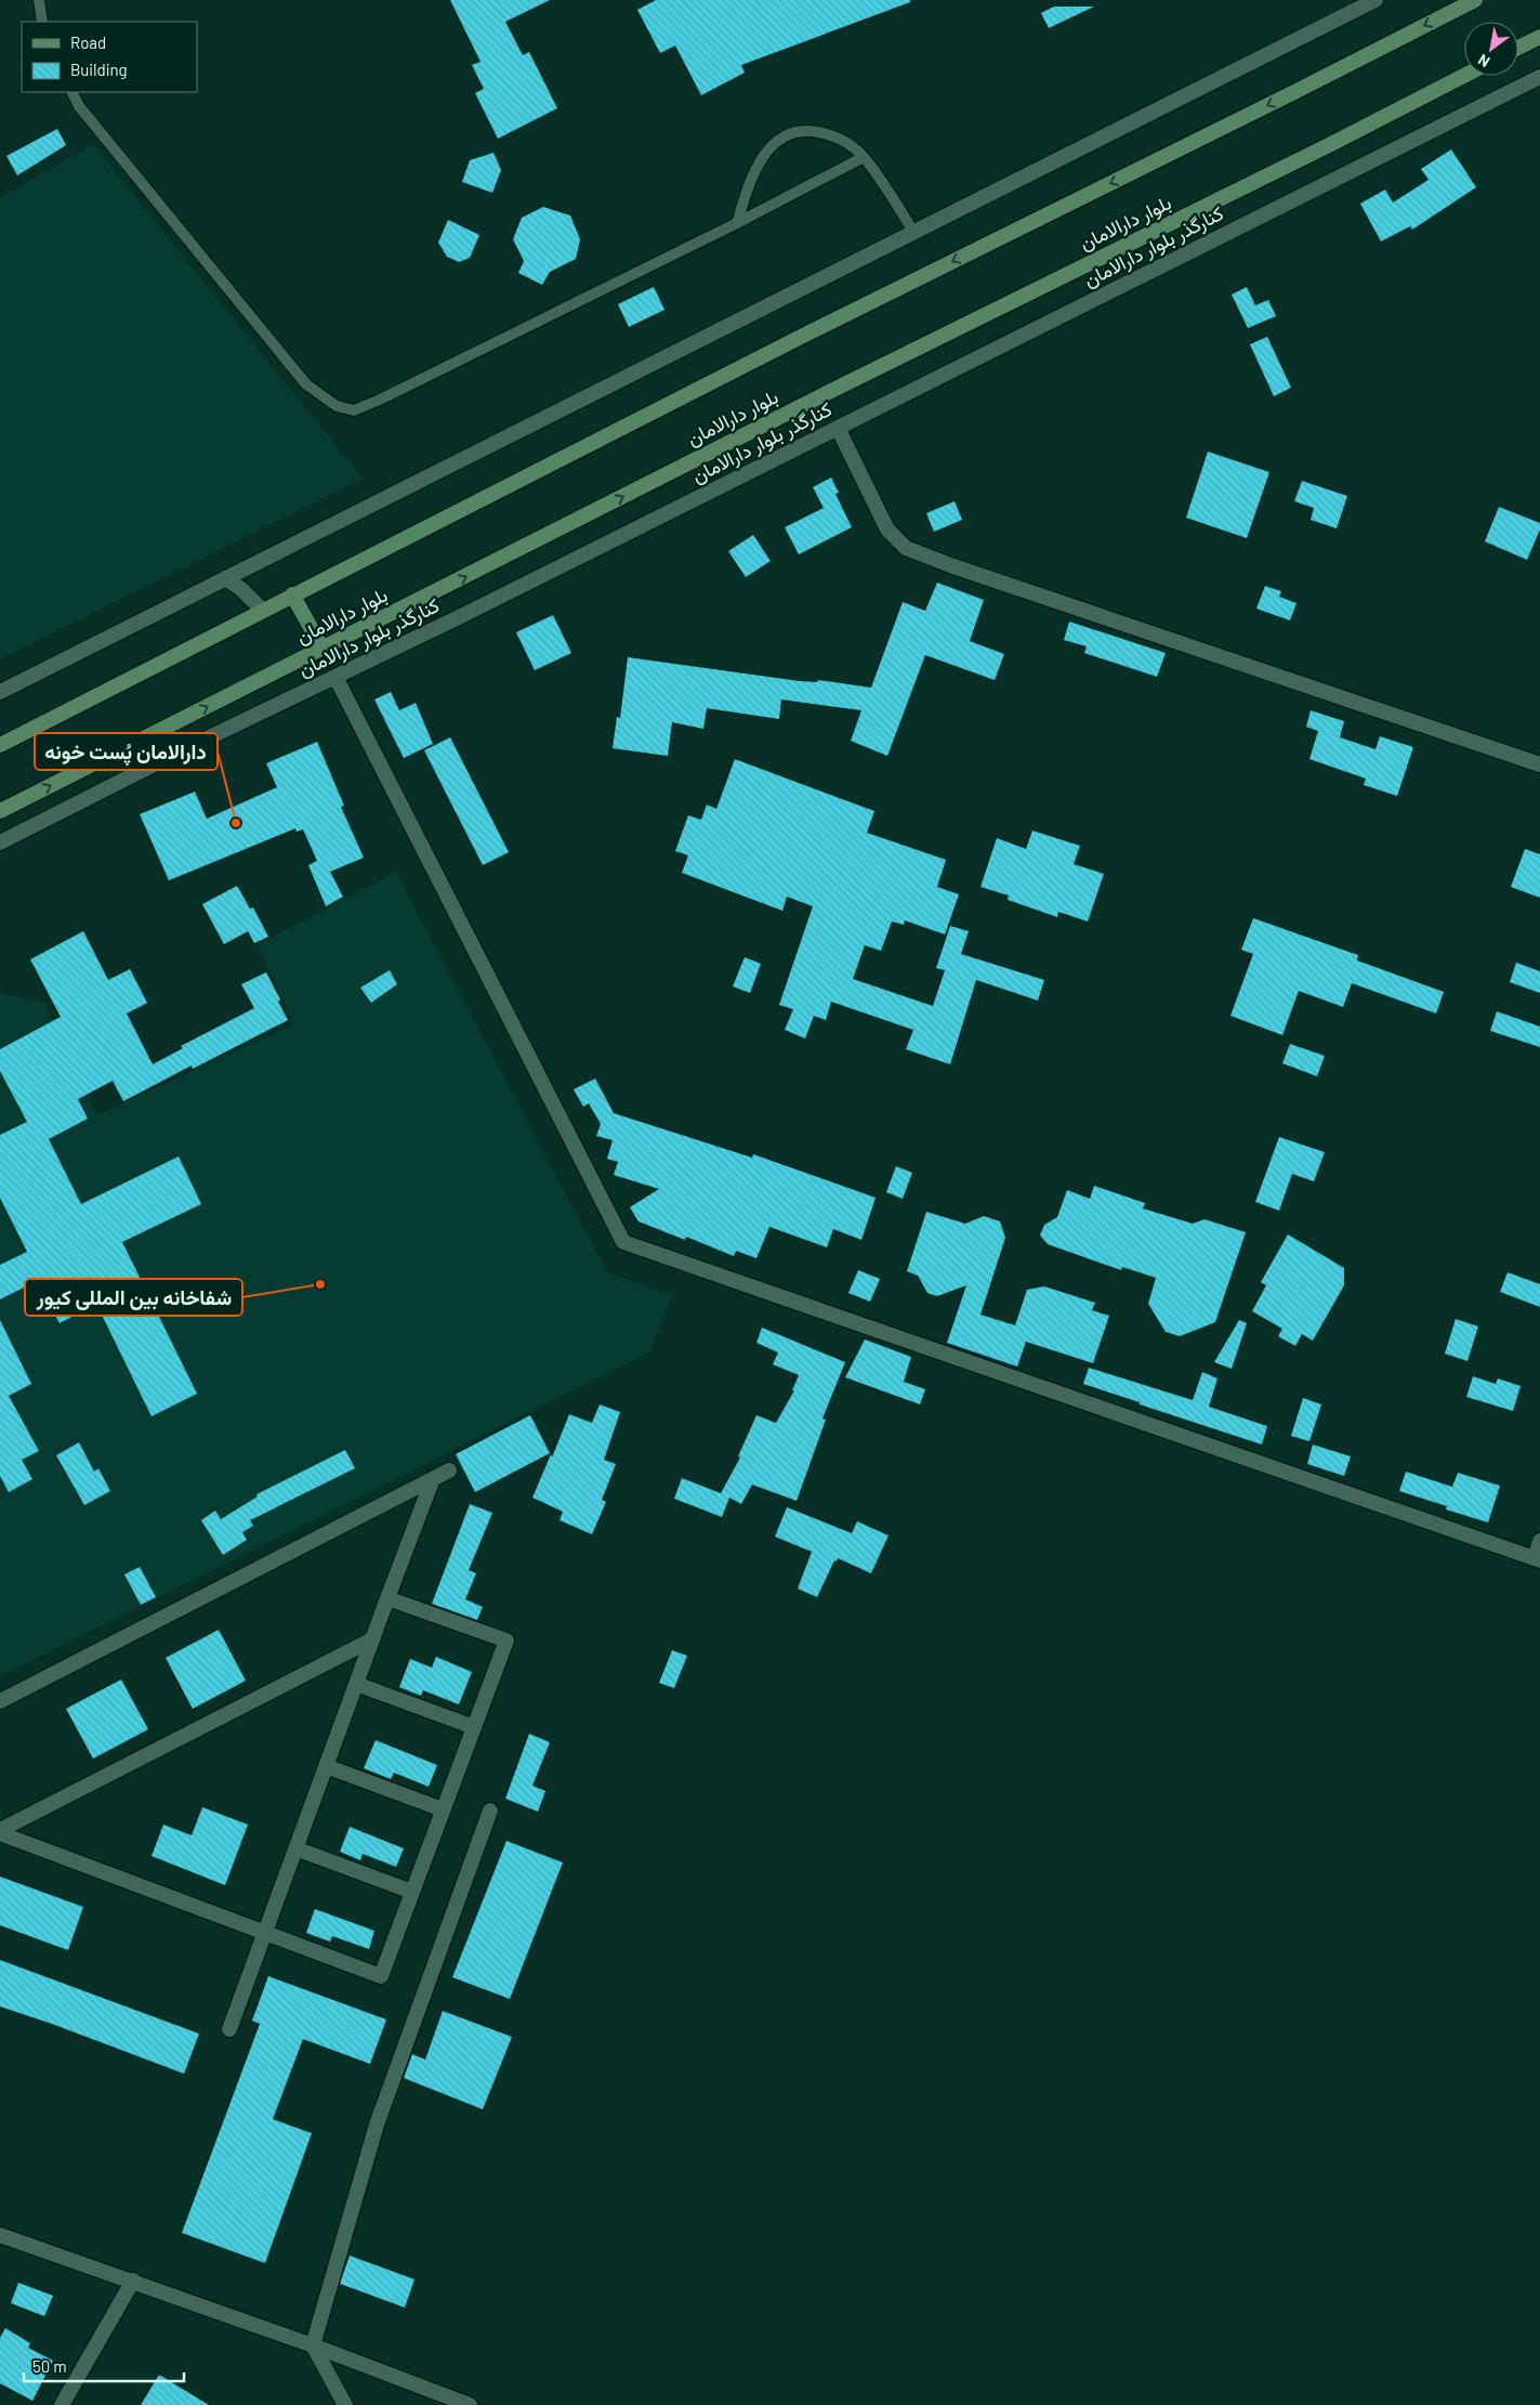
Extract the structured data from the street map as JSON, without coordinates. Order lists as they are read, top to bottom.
{
  "streets": {
    "main road": ["بلوار دارالامان"],
    "street": ["کنارگذر بلوار دارالامان"]
  },
  "places": ["دارالامان پُست خونه", "شفاخانه بین المللی کیور"],
  "legend": ["Road", "Building"],
  "scale_bar": "50 m",
  "north": "bottom left"
}
